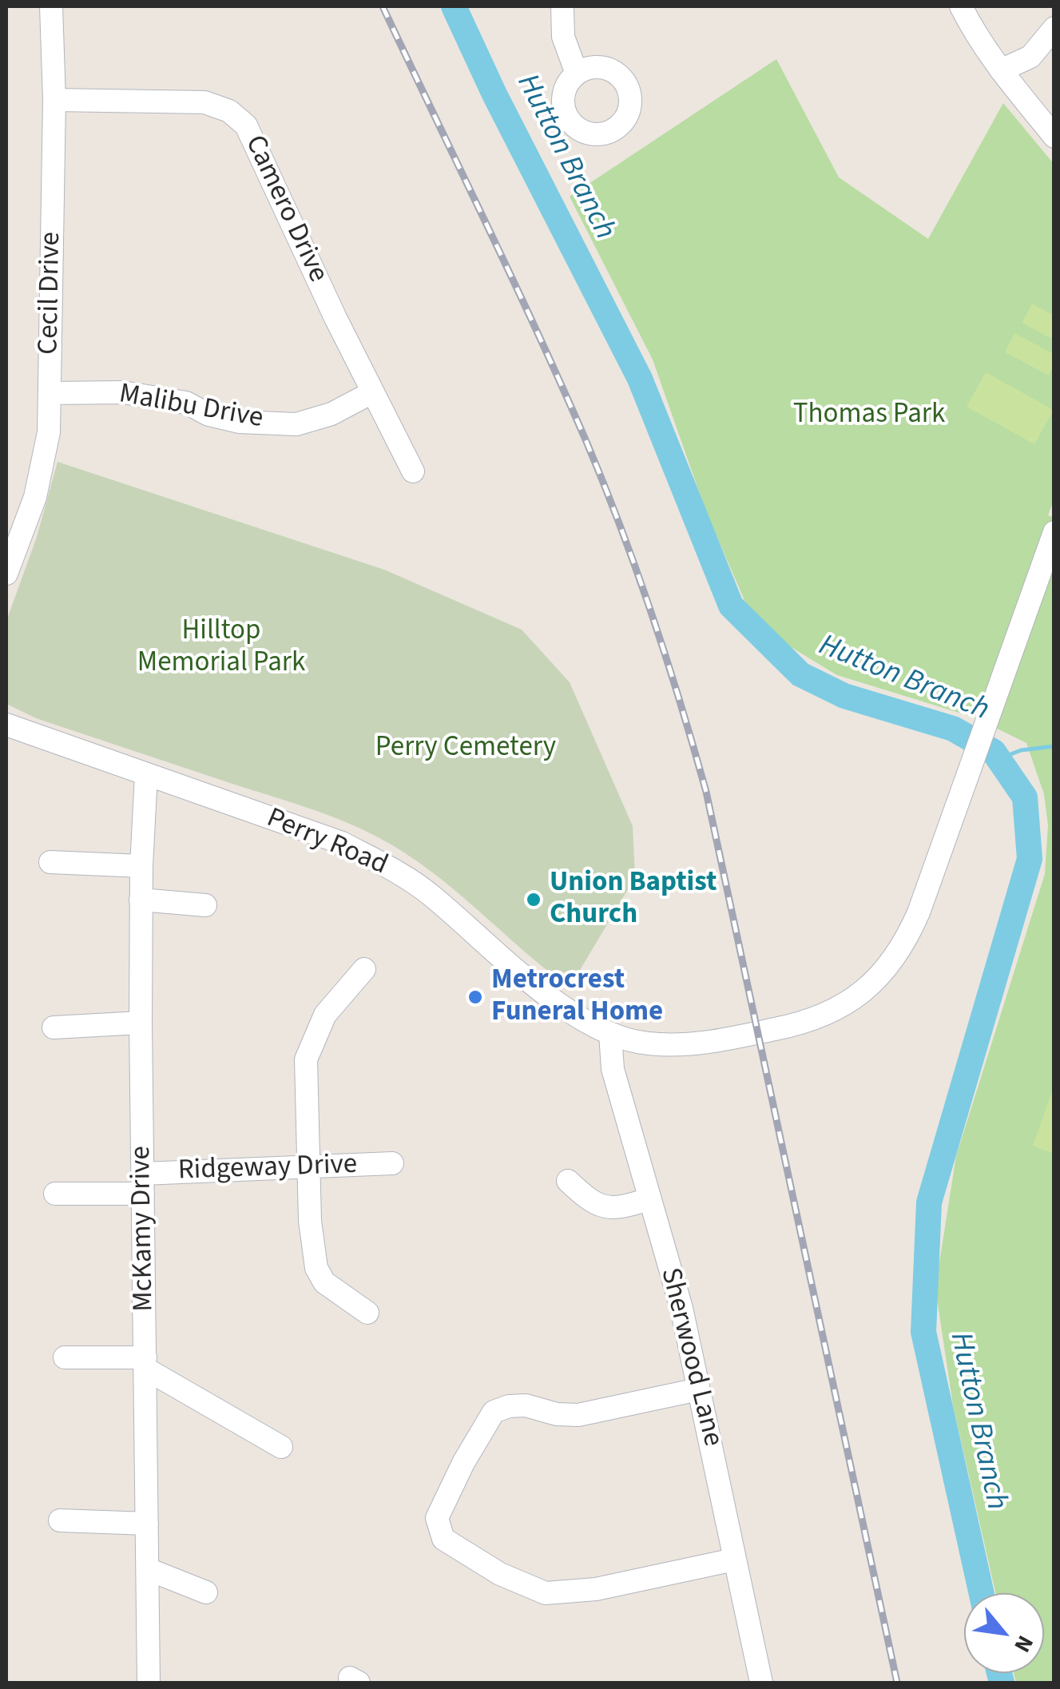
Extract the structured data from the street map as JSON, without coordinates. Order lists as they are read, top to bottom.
{
  "streets": {
    "street": [
      "Camero Drive",
      "Cecil Drive",
      "Malibu Drive",
      "Perry Road",
      "Ridgeway Drive",
      "McKamy Drive",
      "Sherwood Lane"
    ]
  },
  "crossings": [
    ["Camero Drive", "Cecil Drive"],
    ["Camero Drive", "Malibu Drive"],
    ["Cecil Drive", "Malibu Drive"],
    ["Perry Road", "McKamy Drive"],
    ["Perry Road", "Sherwood Lane"],
    ["Ridgeway Drive", "McKamy Drive"]
  ],
  "water": ["Hutton Branch"],
  "parks": ["Thomas Park", "Hilltop Memorial Park", "Perry Cemetery"],
  "places": ["Union Baptist Church", "Metrocrest Funeral Home"],
  "north": "bottom right"
}
